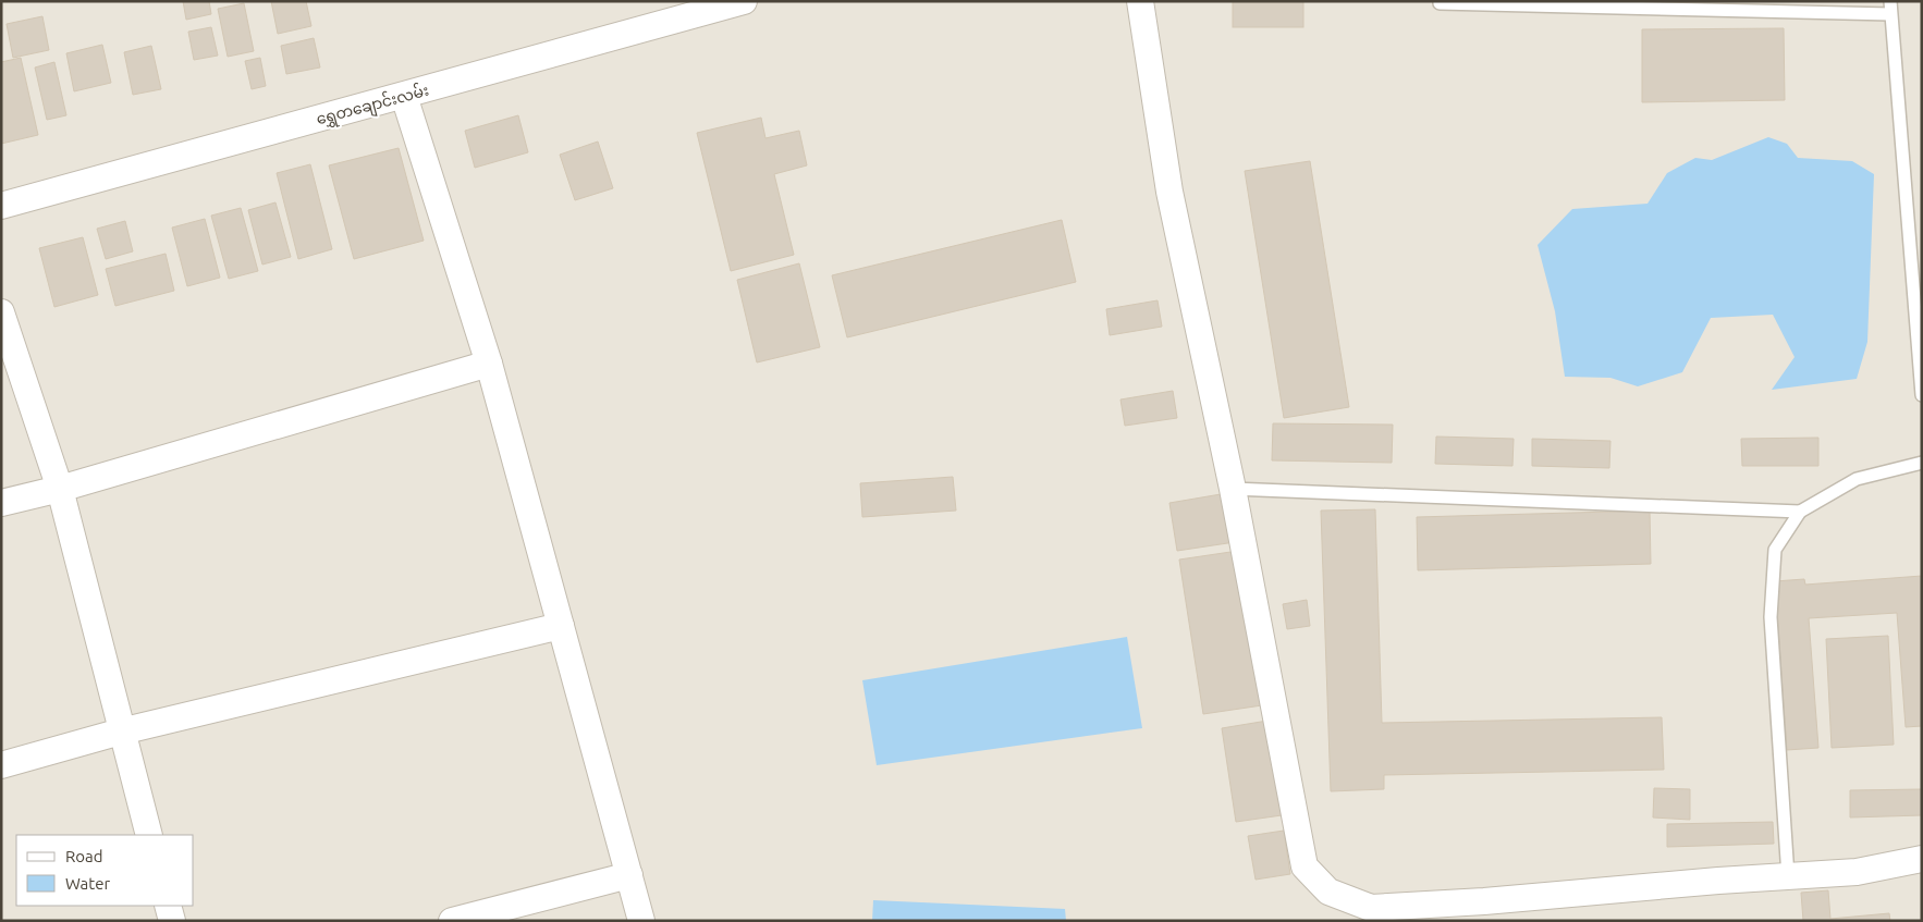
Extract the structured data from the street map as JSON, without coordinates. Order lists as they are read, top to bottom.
{
  "streets": {
    "street": ["ရွှေတချောင်းလမ်း"]
  },
  "legend": ["Road", "Water"]
}
